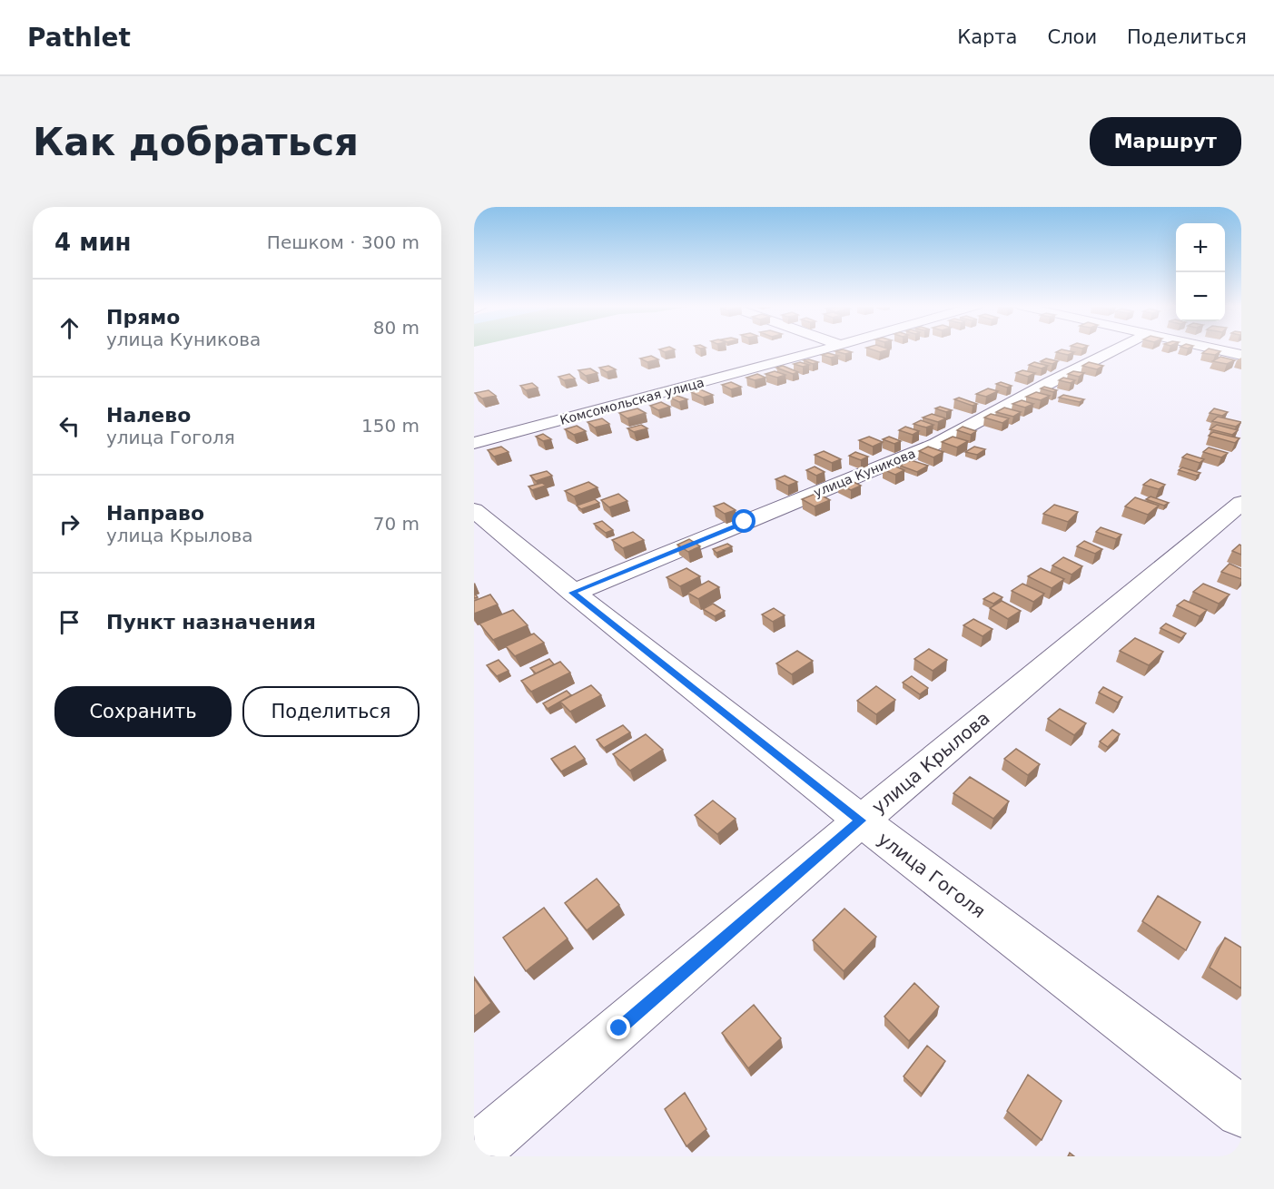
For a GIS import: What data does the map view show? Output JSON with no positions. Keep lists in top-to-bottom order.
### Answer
{
  "streets": {
    "street": [
      "Комсомольская улица",
      "улица Куникова",
      "улица Крылова",
      "улица Гоголя"
    ]
  },
  "crossings": [
    ["улица Куникова", "улица Гоголя"],
    ["улица Крылова", "улица Гоголя"]
  ],
  "page": {
    "header": "Pathlet",
    "nav": ["Карта", "Слои", "Поделиться"],
    "buttons": [
      "Маршрут",
      ["Сохранить", "Поделиться"]
    ],
    "title": "Как добраться",
    "heading": ["4 мин", "Пешком · 300 m"],
    "map_buttons": ["+", "−"],
    "list": [
      ["Прямо", "улица Куникова", "80 m"],
      ["Налево", "улица Гоголя", "150 m"],
      ["Направо", "улица Крылова", "70 m"],
      "Пункт назначения"
    ]
  }
}
